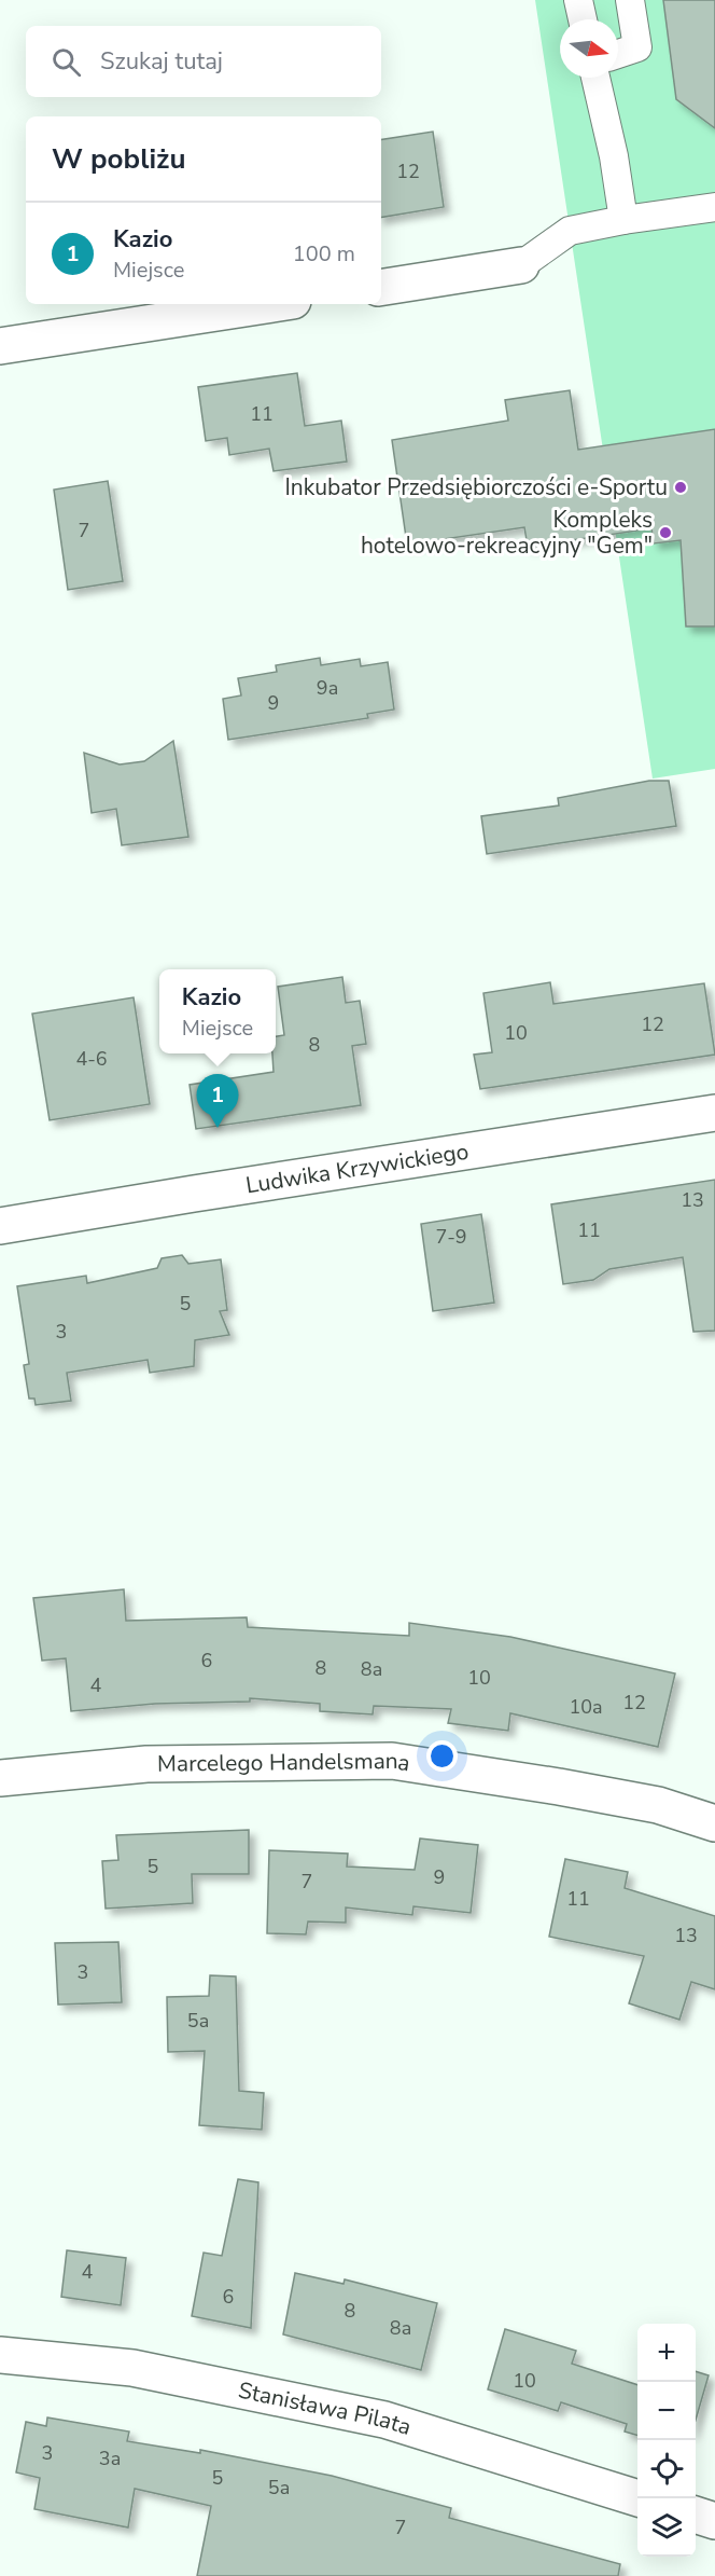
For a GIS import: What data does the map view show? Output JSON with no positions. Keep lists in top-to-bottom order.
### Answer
{
  "streets": {
    "street": ["Ludwika Krzywickiego", "Marcelego Handelsmana", "Stanisława Pilata"]
  },
  "places": ["Inkubator Przedsiębiorczości e-Sportu", "Kompleks hotelowo-rekreacyjny \"Gem\""],
  "house_numbers": [
    "12",
    "11",
    "7",
    "9a",
    "9",
    "12",
    "10",
    "8",
    "4-6",
    "13",
    "11",
    "7-9",
    "5",
    "3",
    "6",
    "8",
    "8a",
    "10",
    "4",
    "12",
    "10a",
    "5",
    "9",
    "7",
    "11",
    "13",
    "3",
    "5a",
    "4",
    "6",
    "8",
    "8a",
    "10",
    "3",
    "3a",
    "5",
    "5a",
    "7"
  ],
  "north": "right",
  "page": {
    "search": "Szukaj tutaj",
    "heading": "W pobliżu",
    "list": [
      {
        "mark": "1",
        "name": "Kazio",
        "note": "Miejsce",
        "value": "100 m"
      }
    ],
    "popup": ["Kazio", "Miejsce"],
    "pins": "1",
    "map_buttons": ["+", "−"]
  }
}
